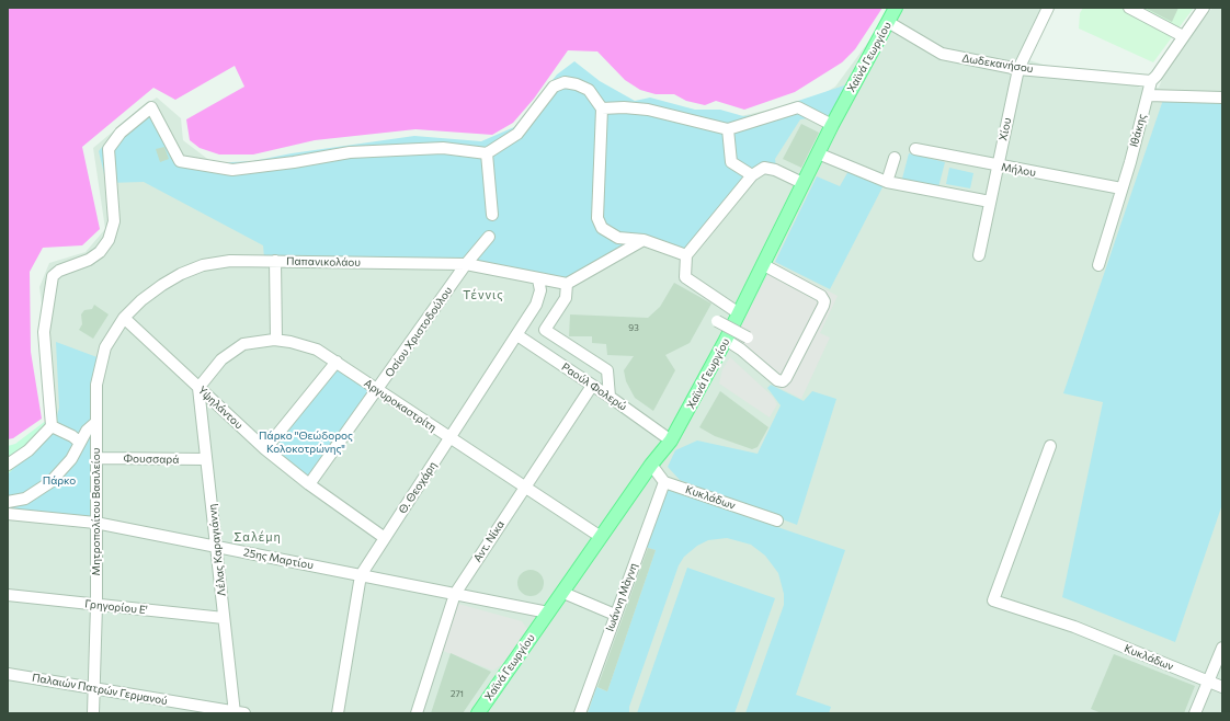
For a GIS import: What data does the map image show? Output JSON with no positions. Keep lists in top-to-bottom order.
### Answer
{
  "streets": {
    "main road": ["Χαϊνά Γεωργίου"],
    "street": [
      "Δωδεκανήσου",
      "Χίου",
      "Ιθάκης",
      "Μήλου",
      "Παπανικολάου",
      "Οσίου Χριστοδούλου",
      "Ραούλ Φολερώ",
      "Αργυροκαστρίτη",
      "Υψηλάντου",
      "Φουσσαρά",
      "Θ. Θεοχάρη",
      "Κυκλάδων",
      "Μητροπολίτου Βασιλείου",
      "Αντ. Νίκα",
      "Λέλας Καραγιάννη",
      "25ης Μαρτίου",
      "Ιωάννη Μὰγνη",
      "Γρηγορίου Ε'",
      "Παλαιών Πατρών Γερμανού"
    ]
  },
  "crossings": [
    ["Χαϊνά Γεωργίου", "Δωδεκανήσου"],
    ["Χαϊνά Γεωργίου", "Ραούλ Φολερώ"],
    ["Χαϊνά Γεωργίου", "Αργυροκαστρίτη"],
    ["Χαϊνά Γεωργίου", "25ης Μαρτίου"],
    ["Δωδεκανήσου", "Χίου"],
    ["Δωδεκανήσου", "Ιθάκης"],
    ["Χίου", "Μήλου"],
    ["Ιθάκης", "Μήλου"],
    ["Παπανικολάου", "Οσίου Χριστοδούλου"],
    ["Παπανικολάου", "Υψηλάντου"],
    ["Παπανικολάου", "Θ. Θεοχάρη"],
    ["Παπανικολάου", "Μητροπολίτου Βασιλείου"],
    ["Οσίου Χριστοδούλου", "Αργυροκαστρίτη"],
    ["Οσίου Χριστοδούλου", "Υψηλάντου"],
    ["Ραούλ Φολερώ", "Θ. Θεοχάρη"],
    ["Ραούλ Φολερώ", "Αντ. Νίκα"],
    ["Αργυροκαστρίτη", "Υψηλάντου"],
    ["Αργυροκαστρίτη", "Θ. Θεοχάρη"],
    ["Αργυροκαστρίτη", "Αντ. Νίκα"],
    ["Αργυροκαστρίτη", "Λέλας Καραγιάννη"],
    ["Υψηλάντου", "Θ. Θεοχάρη"],
    ["Υψηλάντου", "Μητροπολίτου Βασιλείου"],
    ["Υψηλάντου", "Λέλας Καραγιάννη"],
    ["Φουσσαρά", "Μητροπολίτου Βασιλείου"],
    ["Φουσσαρά", "Λέλας Καραγιάννη"],
    ["Θ. Θεοχάρη", "25ης Μαρτίου"],
    ["Κυκλάδων", "Ιωάννη Μὰγνη"],
    ["Μητροπολίτου Βασιλείου", "25ης Μαρτίου"],
    ["Μητροπολίτου Βασιλείου", "Γρηγορίου Ε'"],
    ["Μητροπολίτου Βασιλείου", "Παλαιών Πατρών Γερμανού"],
    ["Αντ. Νίκα", "25ης Μαρτίου"],
    ["Λέλας Καραγιάννη", "25ης Μαρτίου"],
    ["Λέλας Καραγιάννη", "Γρηγορίου Ε'"],
    ["Λέλας Καραγιάννη", "Παλαιών Πατρών Γερμανού"]
  ],
  "districts": ["Τέννις", "Σαλέμη"],
  "parks": ["Πάρκο \"Θεώδορος Κολοκοτρώνης\"", "Πάρκο"],
  "house_numbers": ["93", "271"]
}
